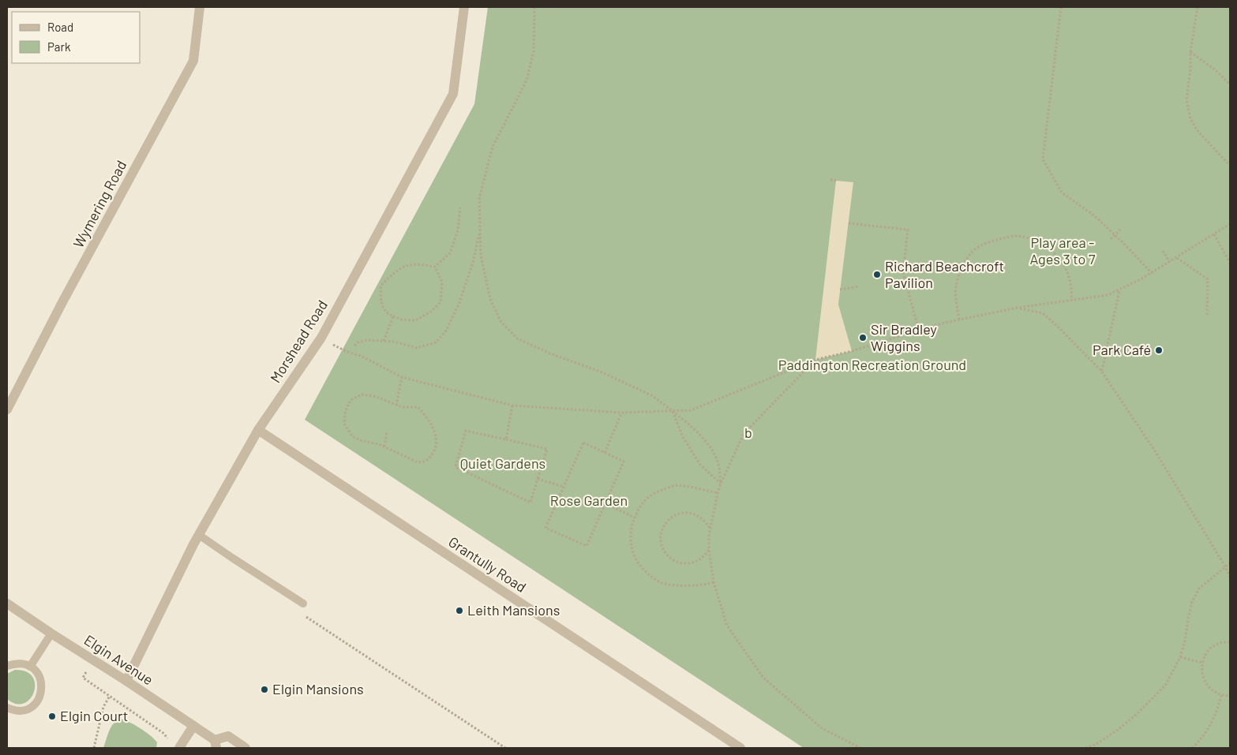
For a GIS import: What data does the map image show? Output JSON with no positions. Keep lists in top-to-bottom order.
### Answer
{
  "streets": {
    "street": [
      "Wymering Road",
      "Morshead Road",
      "Grantully Road",
      "Elgin Avenue"
    ]
  },
  "crossings": [
    ["Morshead Road", "Grantully Road"],
    ["Morshead Road", "Elgin Avenue"]
  ],
  "parks": [
    "Play area - Ages 3 to 7",
    "Paddington Recreation Ground",
    "b",
    "Quiet Gardens",
    "Rose Garden"
  ],
  "places": [
    "Richard Beachcroft Pavilion",
    "Sir Bradley Wiggins",
    "Park Café",
    "Leith Mansions",
    "Elgin Mansions",
    "Elgin Court"
  ],
  "legend": ["Road", "Park"]
}
